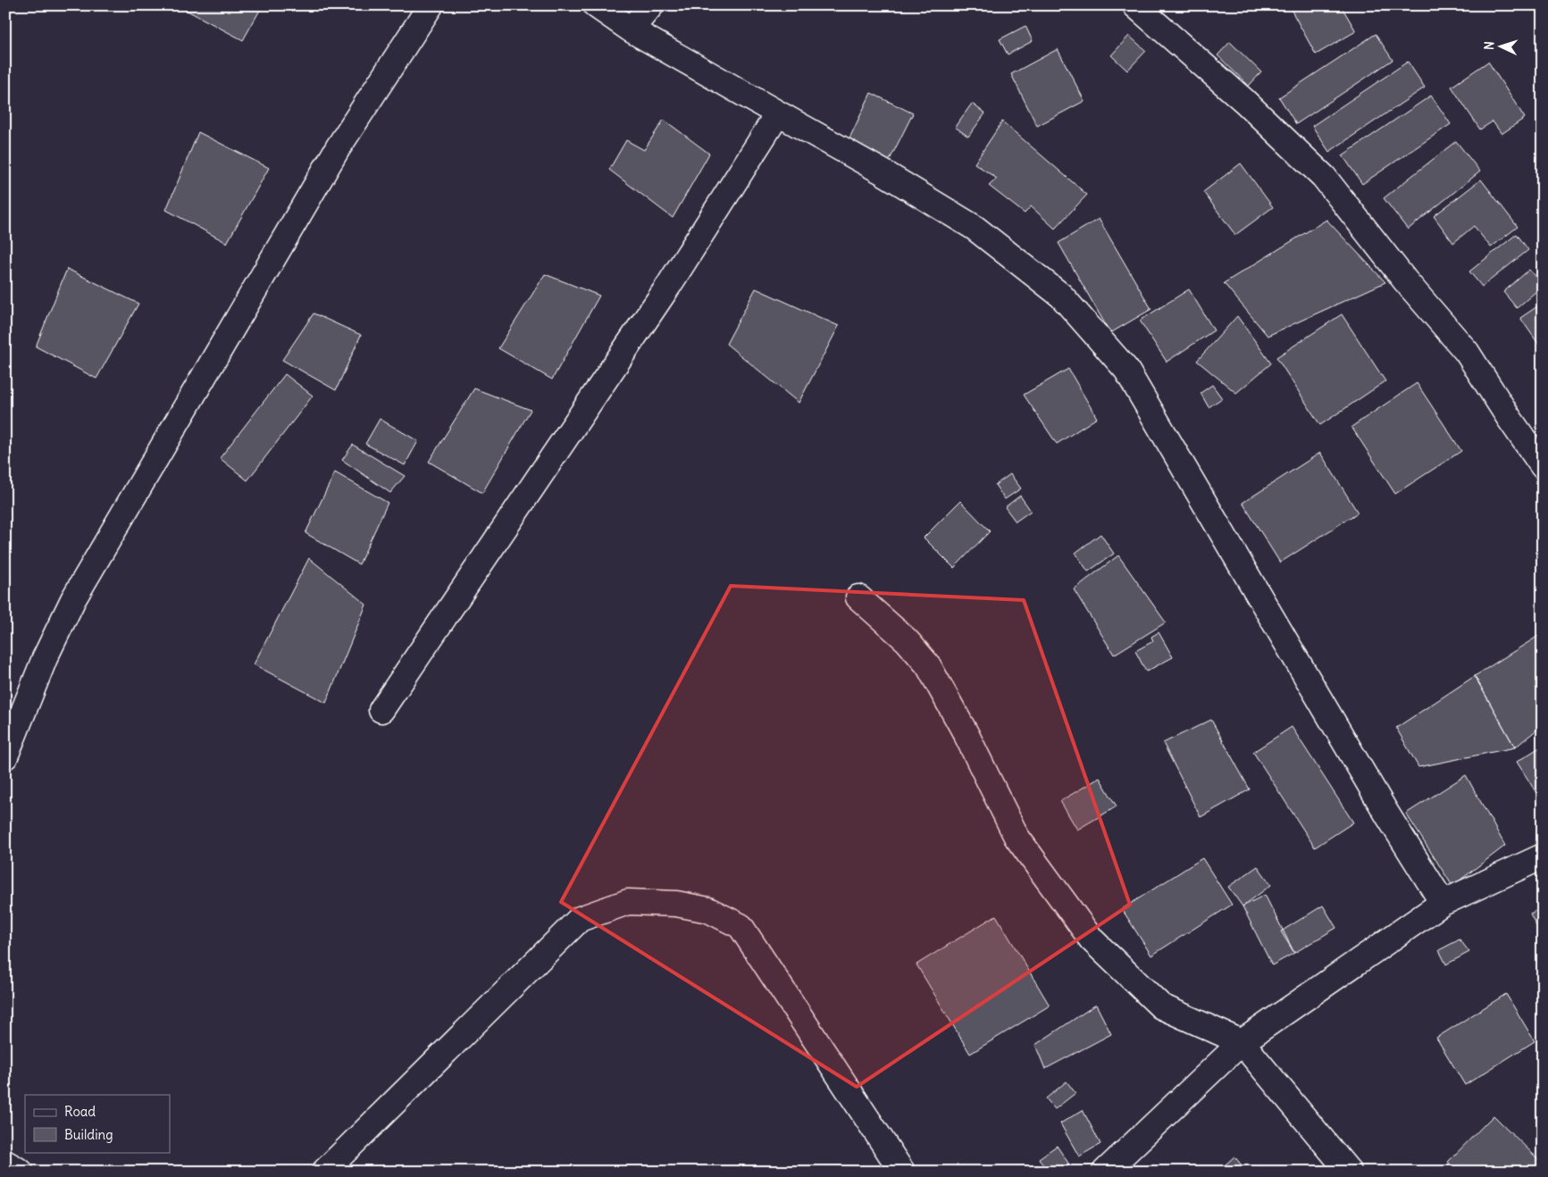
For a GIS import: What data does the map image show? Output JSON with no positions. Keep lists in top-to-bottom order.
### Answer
{
  "legend": ["Road", "Building"],
  "north": "left"
}
